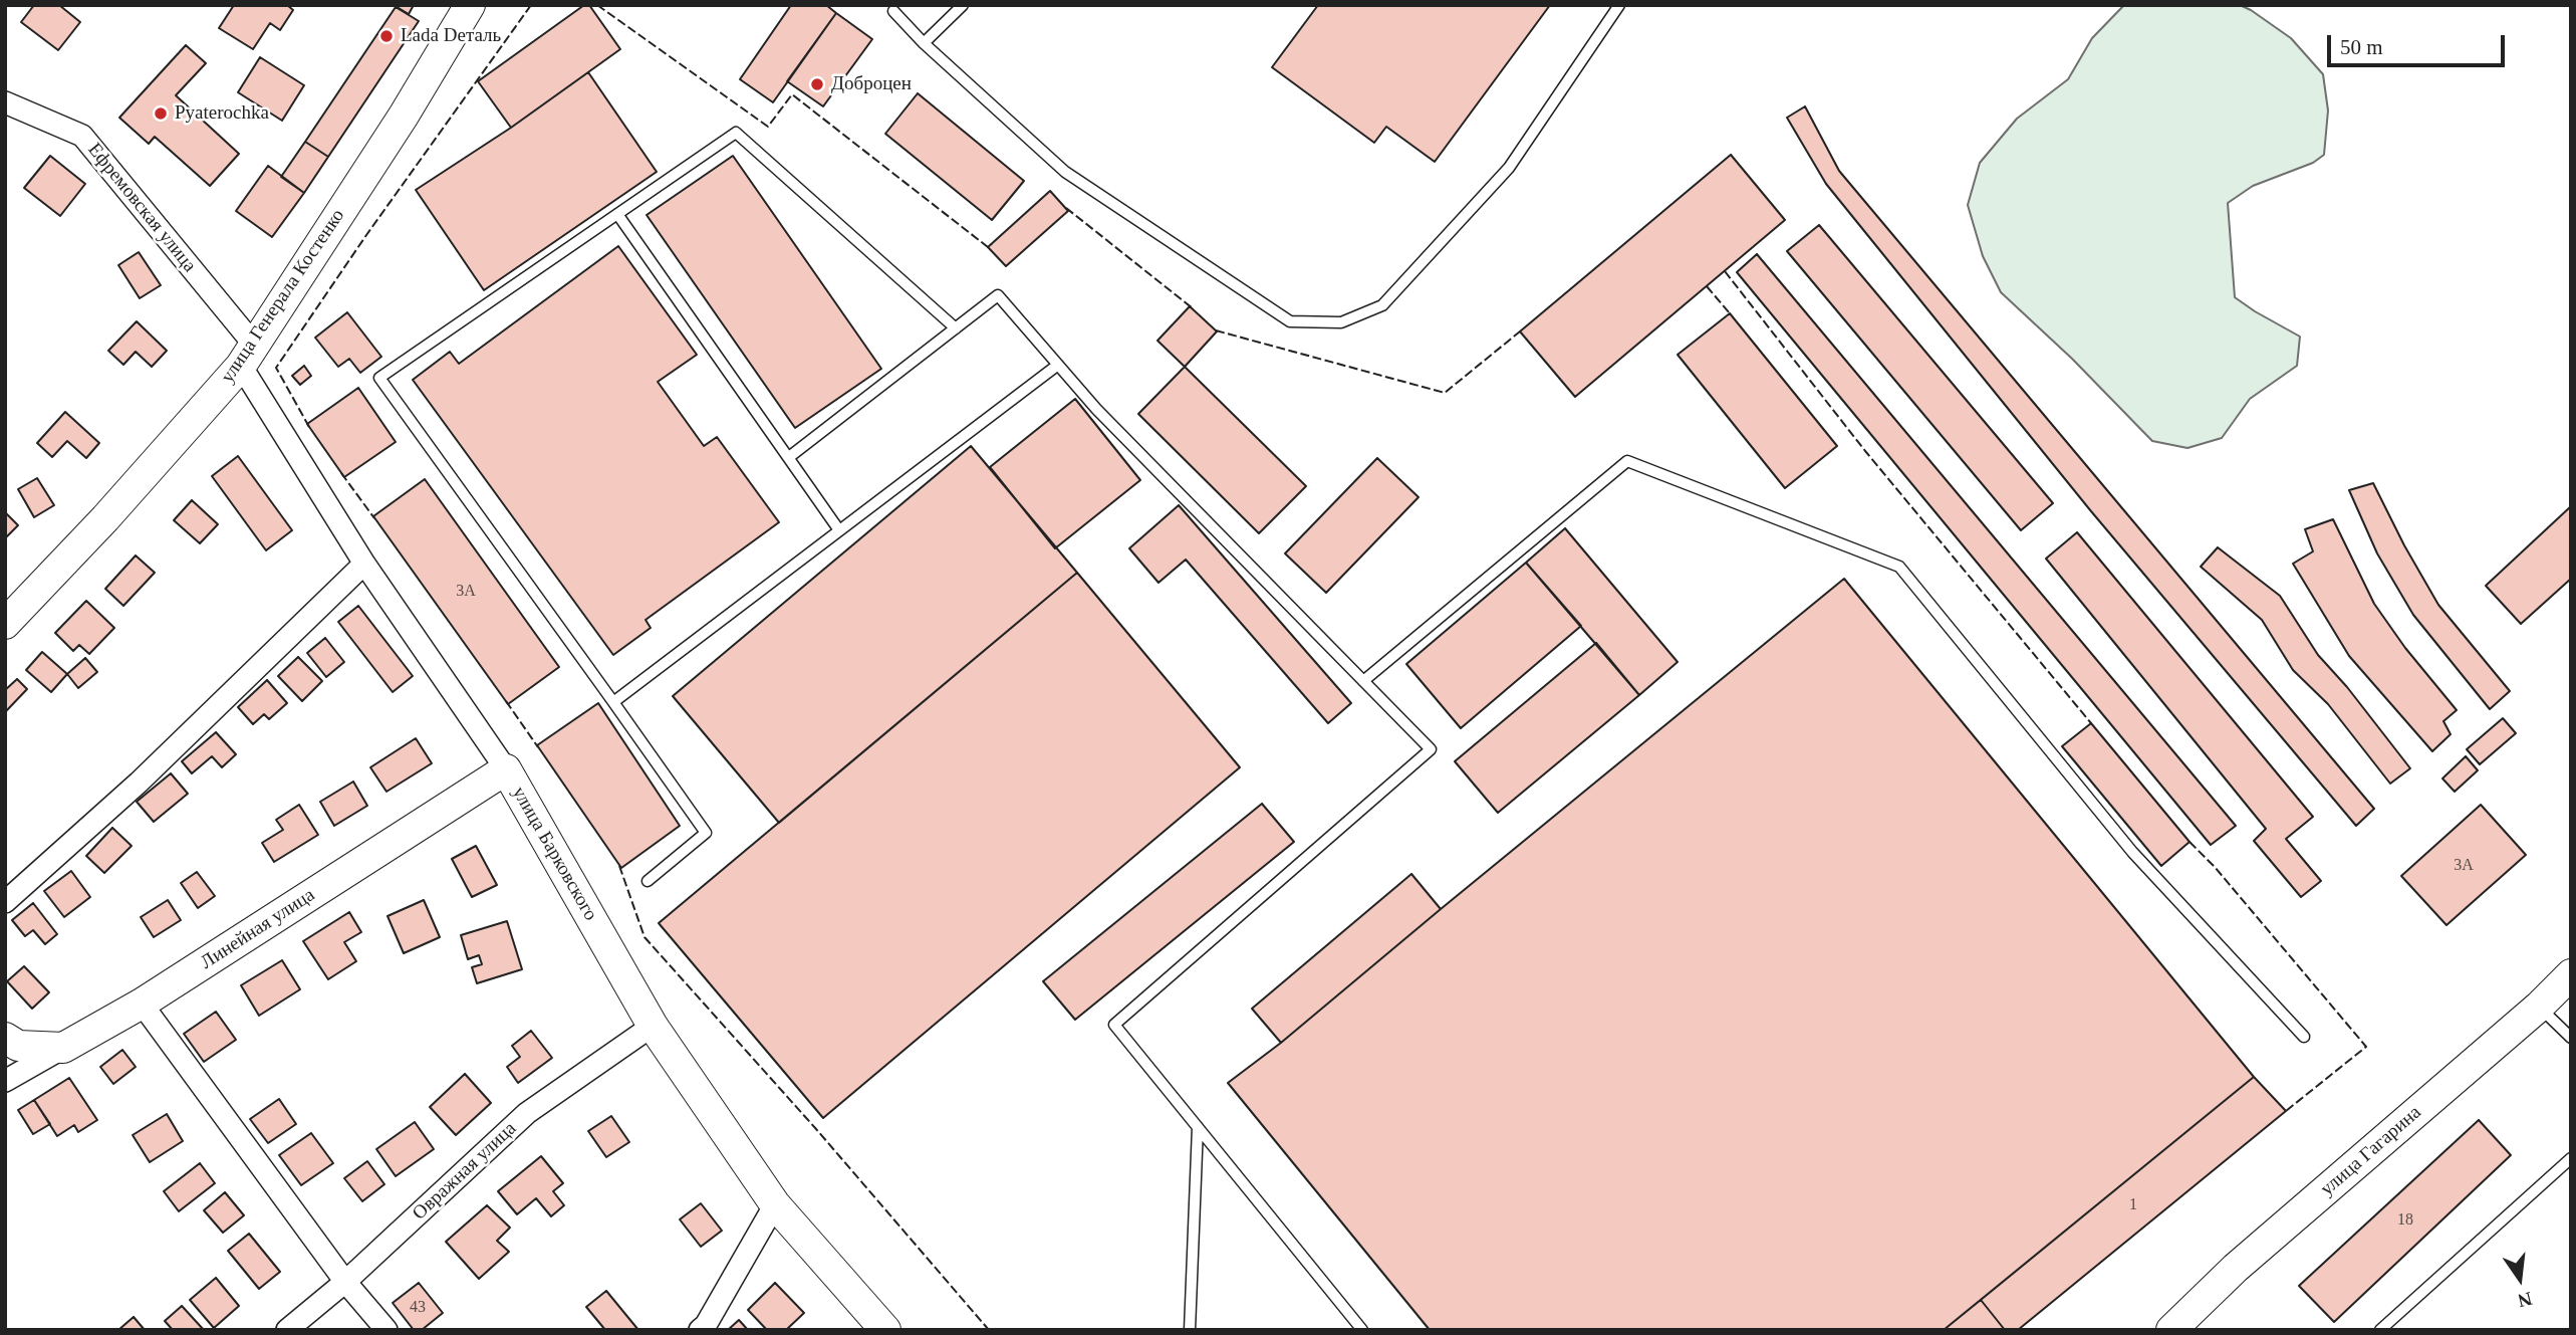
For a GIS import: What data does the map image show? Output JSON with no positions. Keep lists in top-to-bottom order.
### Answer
{
  "streets": {
    "main road": [
      "улица Генерала Костенко",
      "улица Барковского",
      "Линейная улица",
      "улица Гагарина"
    ],
    "street": ["Ефремовская улица", "Овражная улица"]
  },
  "crossings": [
    ["Ефремовская улица", "улица Генерала Костенко"],
    ["Ефремовская улица", "улица Барковского"],
    ["улица Генерала Костенко", "улица Барковского"],
    ["улица Барковского", "Линейная улица"],
    ["улица Барковского", "Овражная улица"]
  ],
  "places": ["Lada Dеталь", "Доброцен", "Pyaterochka"],
  "house_numbers": [
    "3А",
    "3А",
    "1",
    "18",
    "43"
  ],
  "scale_bar": "50 m",
  "north": "bottom"
}
